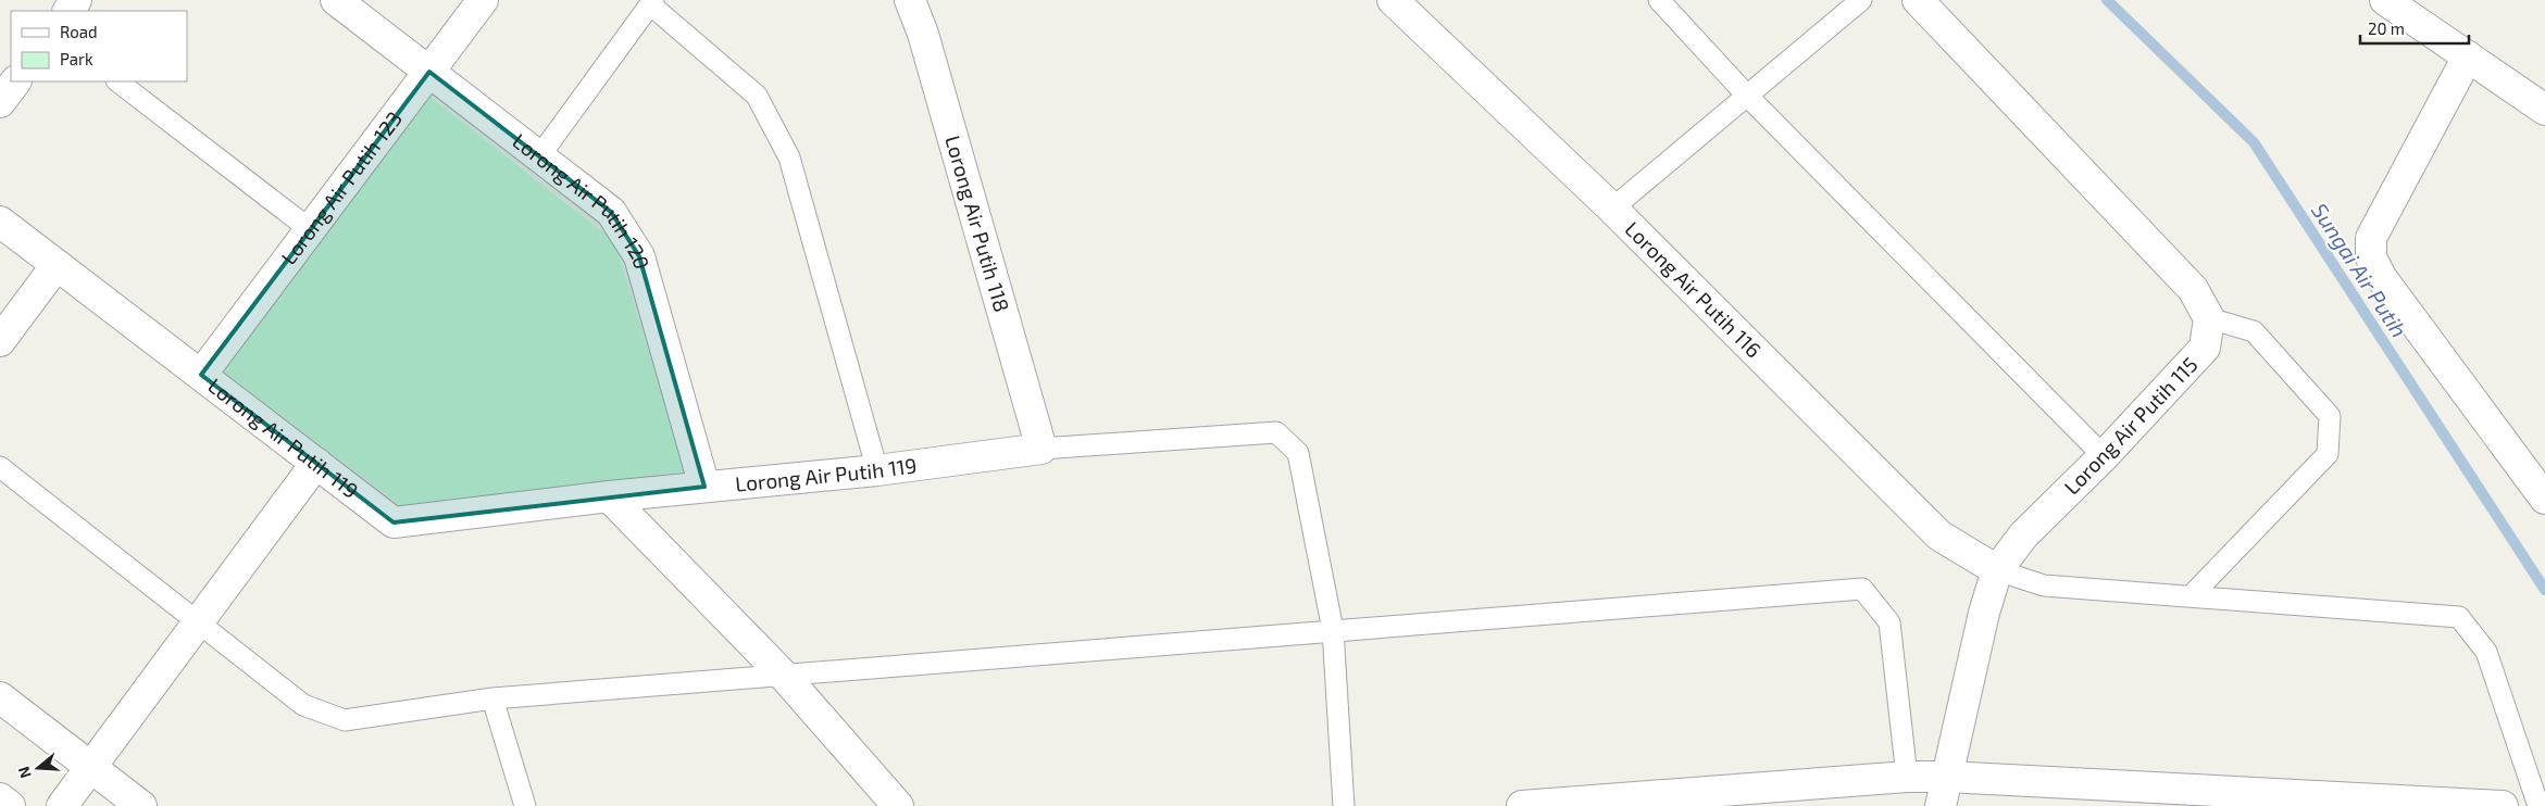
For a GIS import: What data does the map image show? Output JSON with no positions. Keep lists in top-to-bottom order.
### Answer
{
  "streets": {
    "street": [
      "Lorong Air Putih 123",
      "Lorong Air Putih 120",
      "Lorong Air Putih 118",
      "Lorong Air Putih 116",
      "Lorong Air Putih 115",
      "Lorong Air Putih 119"
    ]
  },
  "crossings": [
    ["Lorong Air Putih 123", "Lorong Air Putih 120"],
    ["Lorong Air Putih 123", "Lorong Air Putih 119"],
    ["Lorong Air Putih 120", "Lorong Air Putih 119"],
    ["Lorong Air Putih 118", "Lorong Air Putih 119"],
    ["Lorong Air Putih 116", "Lorong Air Putih 115"]
  ],
  "water": ["Sungai Air Putih"],
  "legend": ["Road", "Park"],
  "scale_bar": "20 m",
  "north": "left"
}
